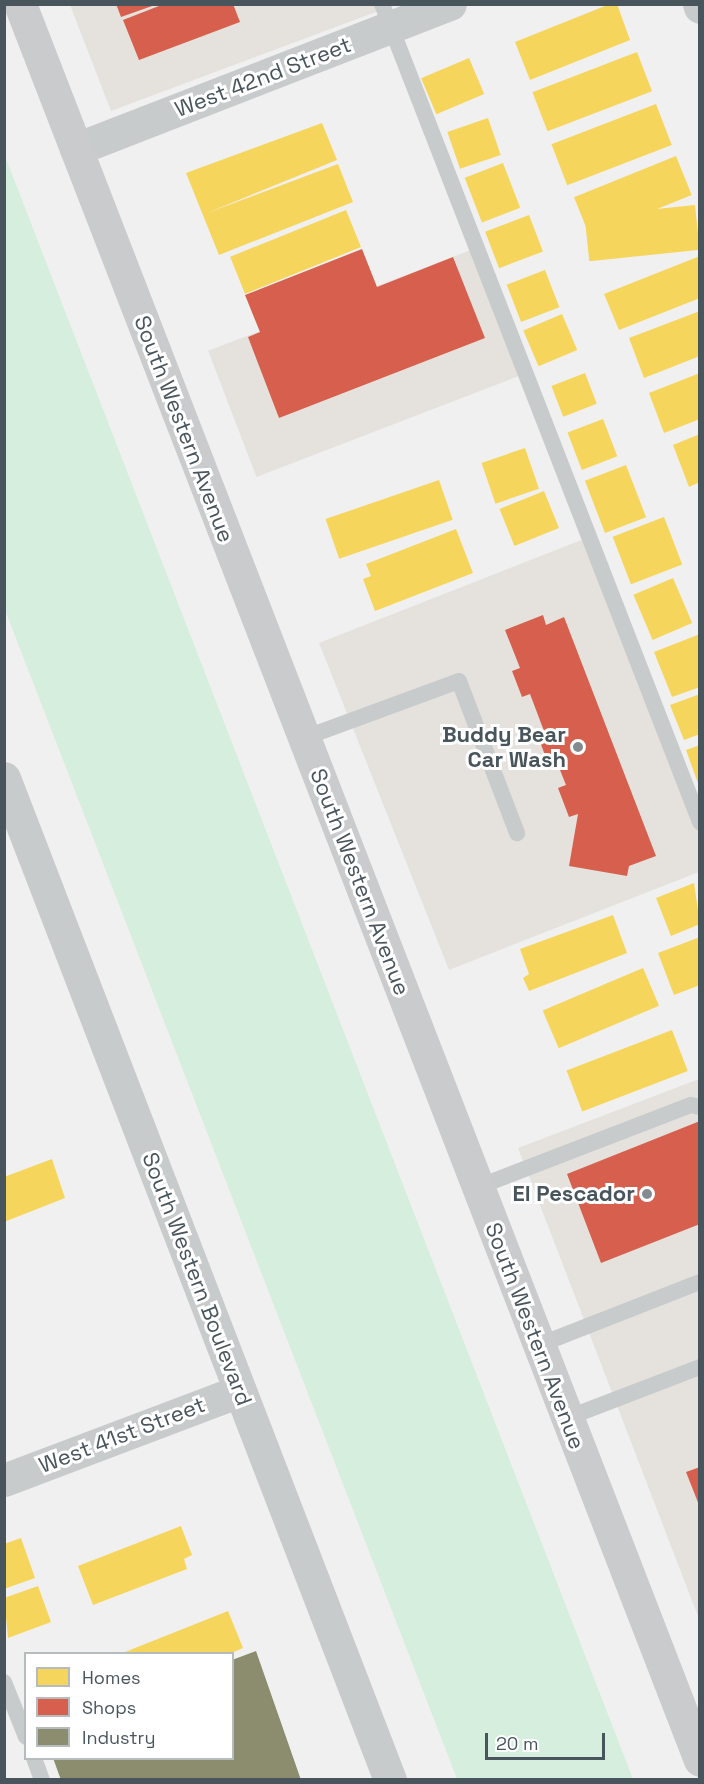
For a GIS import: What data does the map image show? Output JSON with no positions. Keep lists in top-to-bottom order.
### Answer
{
  "streets": {
    "main road": ["South Western Avenue"],
    "street": ["West 42nd Street", "South Western Boulevard", "West 41st Street"]
  },
  "crossings": [
    ["West 42nd Street", "South Western Avenue"],
    ["South Western Boulevard", "West 41st Street"]
  ],
  "places": ["Buddy Bear Car Wash", "El Pescador"],
  "legend": ["Homes", "Shops", "Industry"],
  "scale_bar": "20 m"
}
